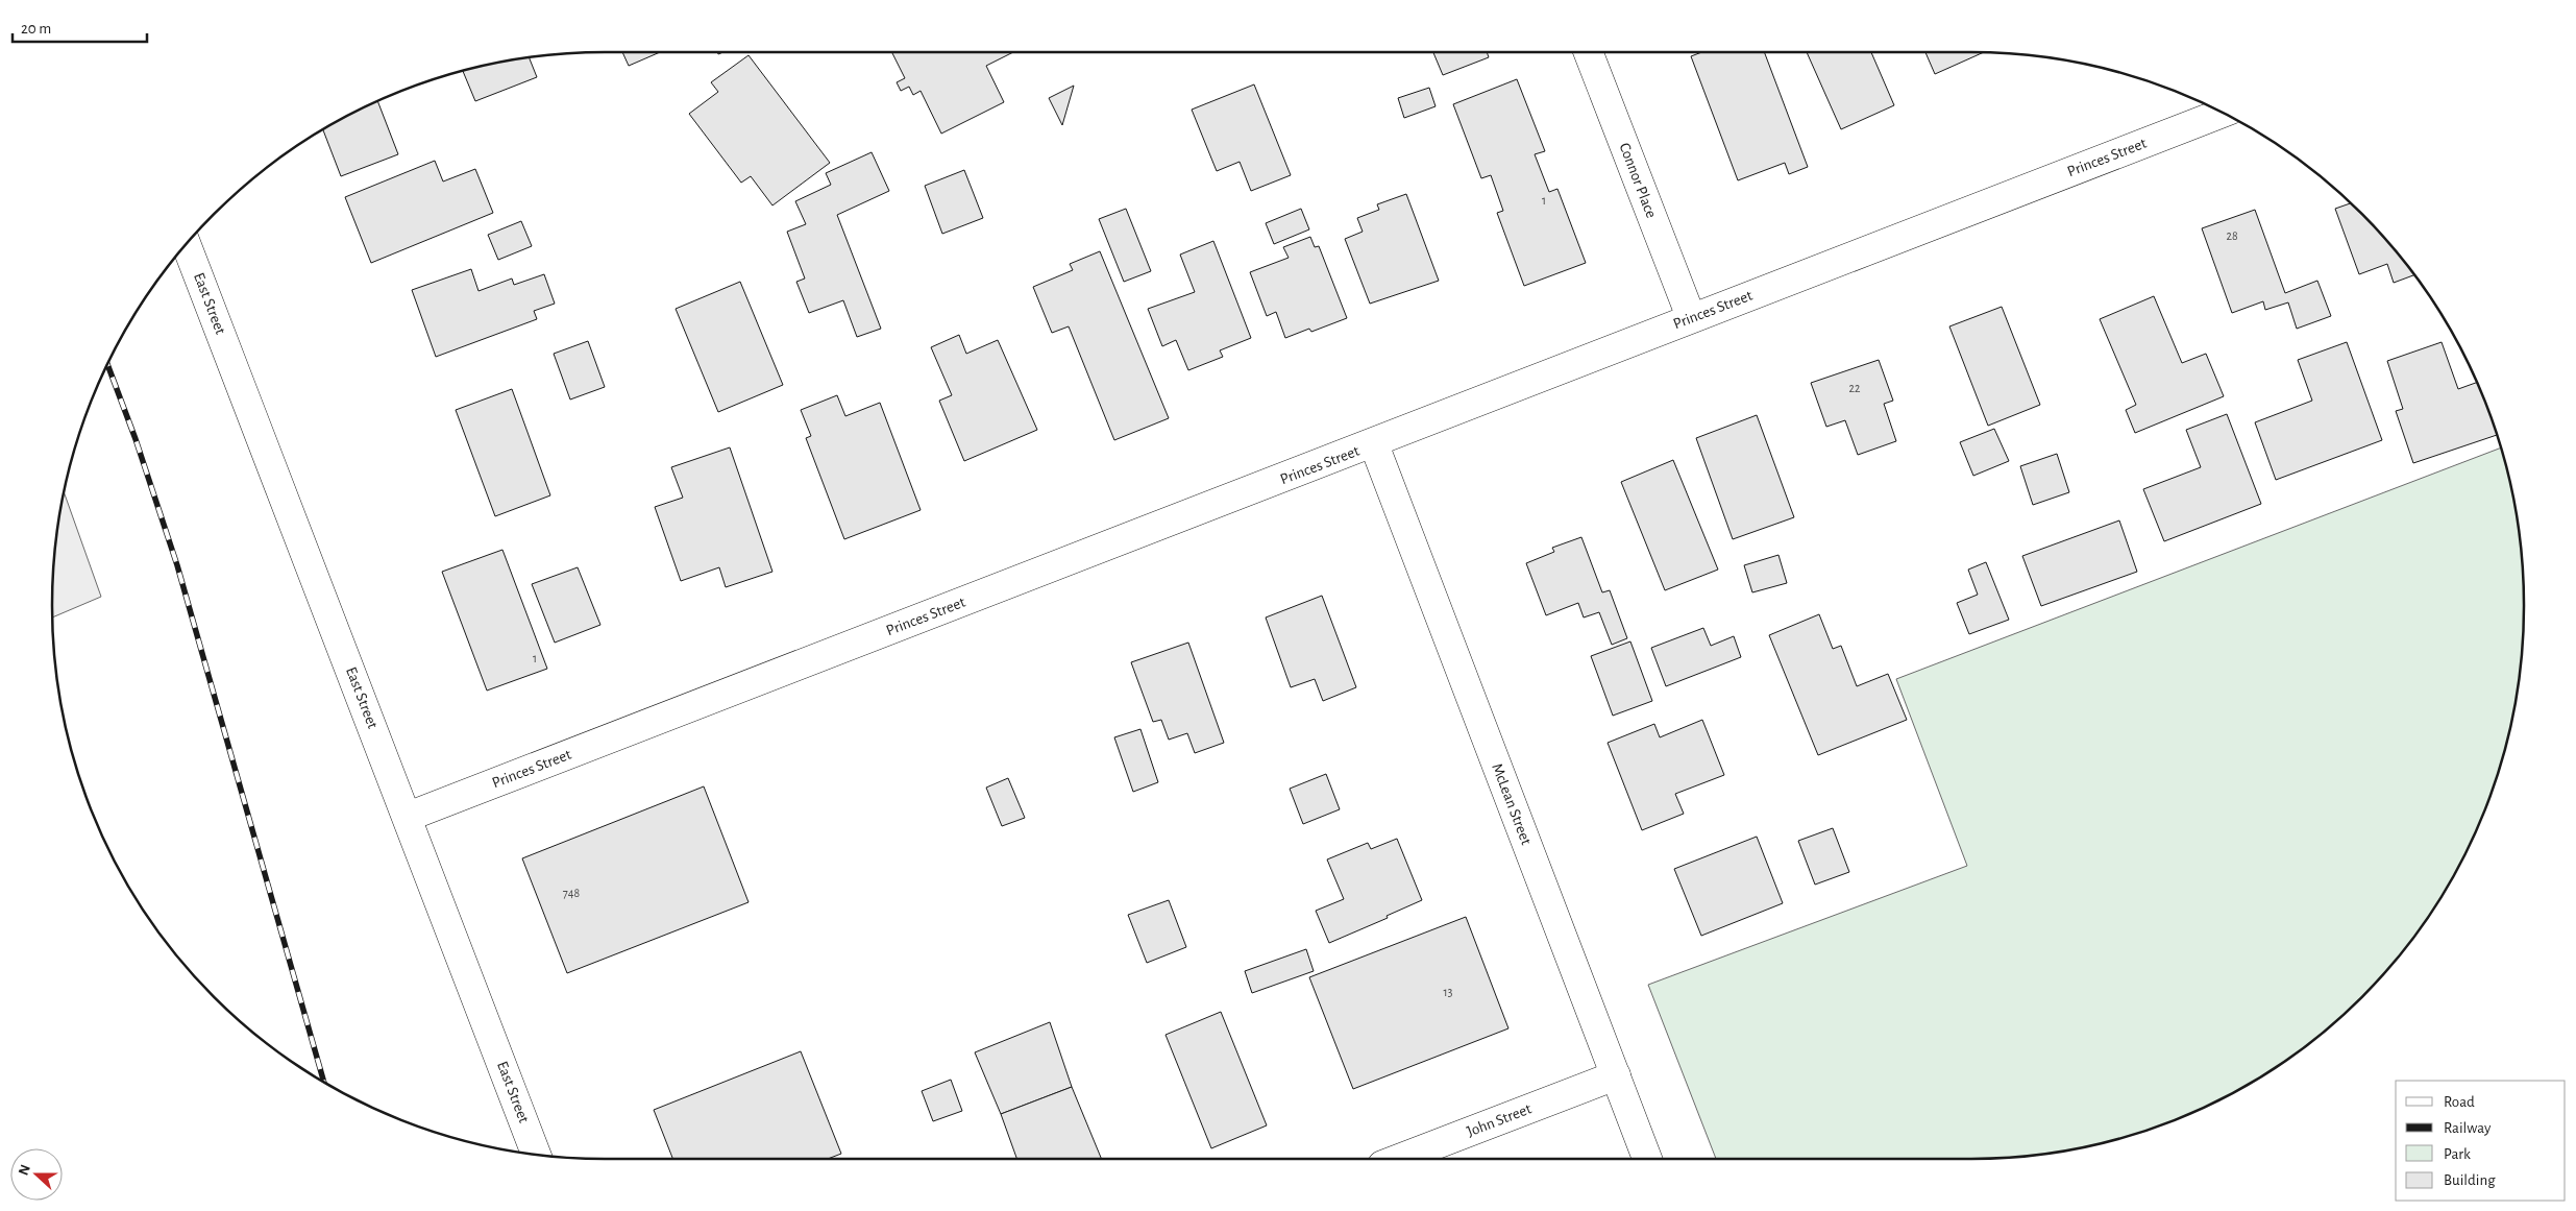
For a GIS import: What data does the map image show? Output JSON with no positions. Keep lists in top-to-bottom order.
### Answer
{
  "streets": {
    "street": [
      "Princes Street",
      "Connor Place",
      "East Street",
      "McLean Street",
      "John Street"
    ]
  },
  "crossings": [
    ["Princes Street", "Connor Place"],
    ["Princes Street", "East Street"],
    ["Princes Street", "McLean Street"],
    ["McLean Street", "John Street"]
  ],
  "house_numbers": [
    "1",
    "28",
    "22",
    "1",
    "748",
    "13"
  ],
  "legend": [
    "Road",
    "Railway",
    "Park",
    "Building"
  ],
  "scale_bar": "20 m",
  "north": "left"
}
